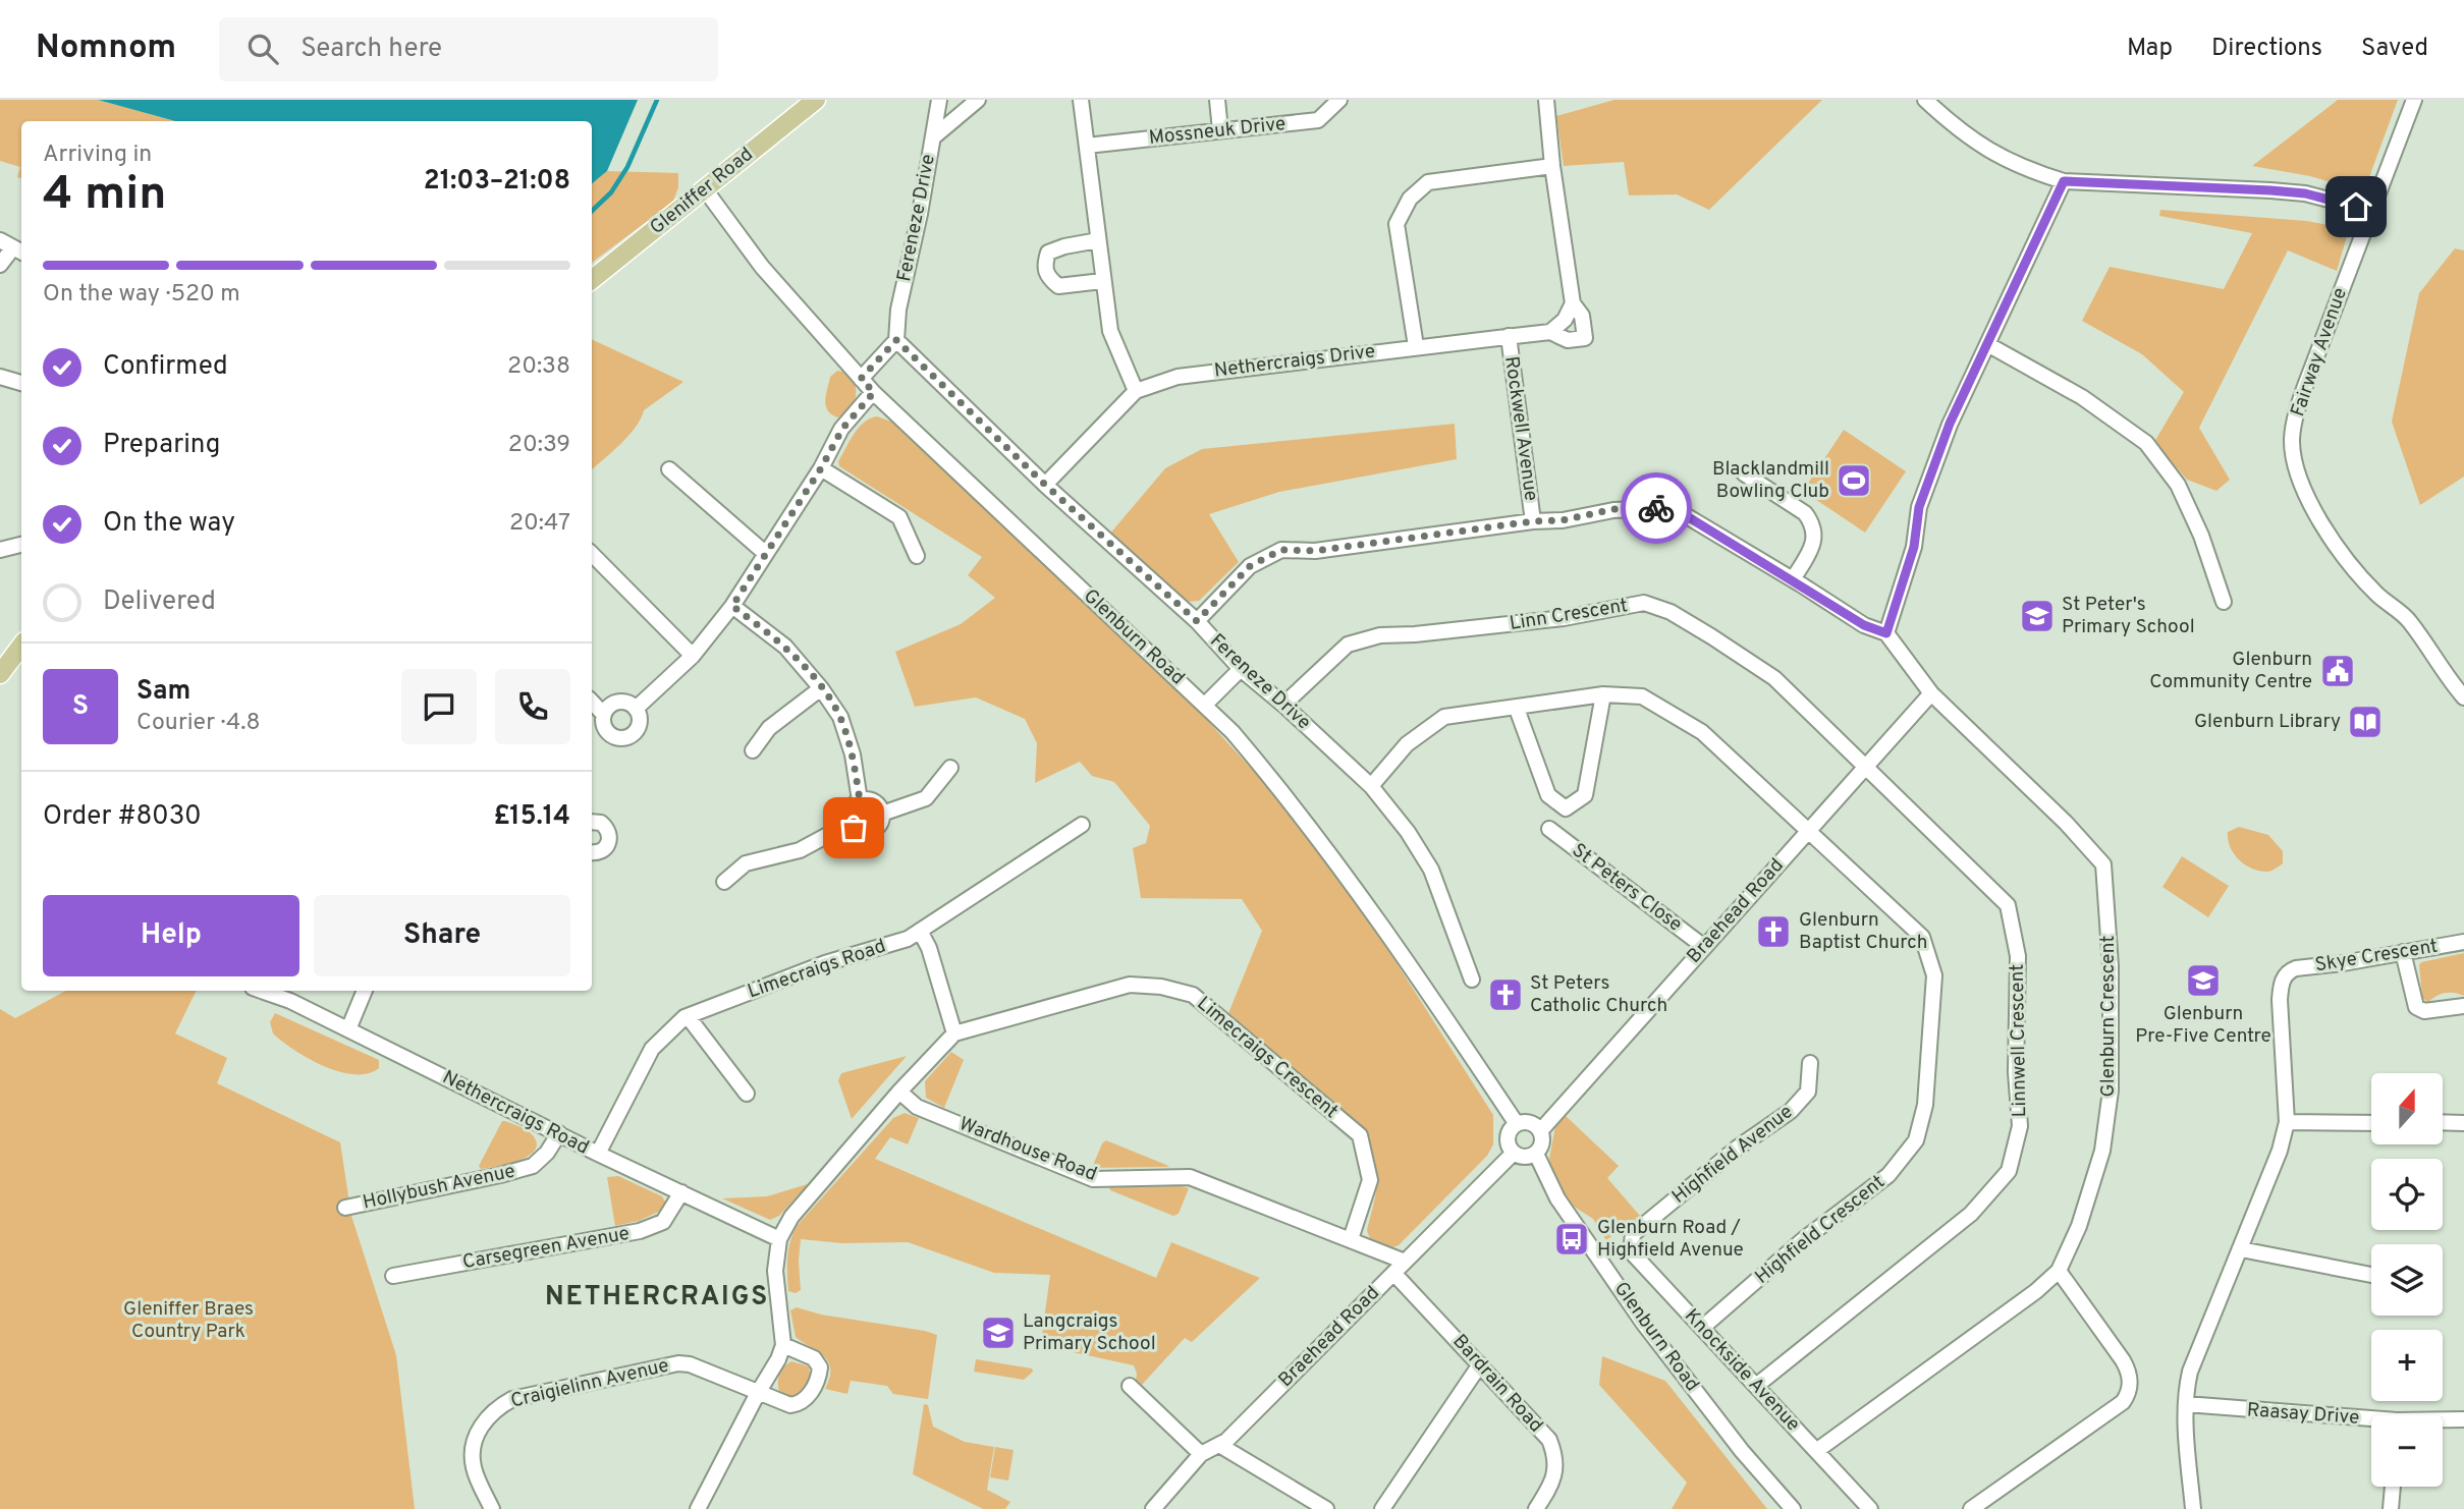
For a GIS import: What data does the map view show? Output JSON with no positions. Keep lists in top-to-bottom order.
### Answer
{
  "streets": {
    "main road": ["Gleniffer Road"],
    "street": [
      "Mossneuk Drive",
      "Fereneze Drive",
      "Fairway Avenue",
      "Nethercraigs Drive",
      "Rockwell Avenue",
      "Linn Crescent",
      "Glenburn Road",
      "St Peters Close",
      "Braehead Road",
      "Skye Crescent",
      "Limecraigs Road",
      "Glenburn Crescent",
      "Linnwell Crescent",
      "Limecraigs Crescent",
      "Nethercraigs Road",
      "Wardhouse Road",
      "Highfield Avenue",
      "Hollybush Avenue",
      "Highfield Crescent",
      "Carsegreen Avenue",
      "Knockside Avenue",
      "Craigielinn Avenue",
      "Bardrain Road",
      "Raasay Drive"
    ]
  },
  "crossings": [
    ["Gleniffer Road", "Glenburn Road"],
    ["Fereneze Drive", "Nethercraigs Drive"],
    ["Fereneze Drive", "Linn Crescent"],
    ["Fereneze Drive", "Highfield Crescent"],
    ["Nethercraigs Drive", "Rockwell Avenue"],
    ["Linn Crescent", "Braehead Road"],
    ["Linn Crescent", "Linnwell Crescent"],
    ["Glenburn Road", "Braehead Road"],
    ["St Peters Close", "Braehead Road"],
    ["Braehead Road", "Glenburn Crescent"],
    ["Braehead Road", "Linnwell Crescent"],
    ["Braehead Road", "Wardhouse Road"],
    ["Braehead Road", "Highfield Crescent"],
    ["Braehead Road", "Bardrain Road"],
    ["Limecraigs Road", "Nethercraigs Road"],
    ["Glenburn Crescent", "Knockside Avenue"],
    ["Linnwell Crescent", "Knockside Avenue"],
    ["Limecraigs Crescent", "Wardhouse Road"],
    ["Nethercraigs Road", "Hollybush Avenue"],
    ["Nethercraigs Road", "Carsegreen Avenue"],
    ["Wardhouse Road", "Bardrain Road"],
    ["Highfield Avenue", "Knockside Avenue"],
    ["Highfield Crescent", "Knockside Avenue"]
  ],
  "districts": ["NETHERCRAIGS"],
  "parks": ["Gleniffer Braes Country Park"],
  "places": {
    "sports": ["Blacklandmill Bowling Club"],
    "school or university": ["St Peter's Primary School", "Glenburn Pre-Five Centre", "Langcraigs Primary School"],
    "public building": ["Glenburn Community Centre"],
    "library": ["Glenburn Library"],
    "church": ["Glenburn Baptist Church", "St Peters Catholic Church"],
    "bus stop": ["Glenburn Road / Highfield Avenue"]
  },
  "north": "top",
  "page": {
    "header": "Nomnom",
    "search": "Search here",
    "nav": ["Map", "Directions", "Saved"],
    "heading": ["4 min", "Arriving in", "21:03–21:08"],
    "panel": [
      "Sam",
      "Courier · 4.8",
      "Order #8030",
      "£15.14"
    ],
    "bar": "On the way · 520 m",
    "list": [
      ["Confirmed", "20:38"],
      ["Preparing", "20:39"],
      ["On the way", "20:47"],
      "Delivered"
    ],
    "round": "S",
    "buttons": ["Help", "Share"],
    "map_buttons": ["+", "−"]
  }
}
